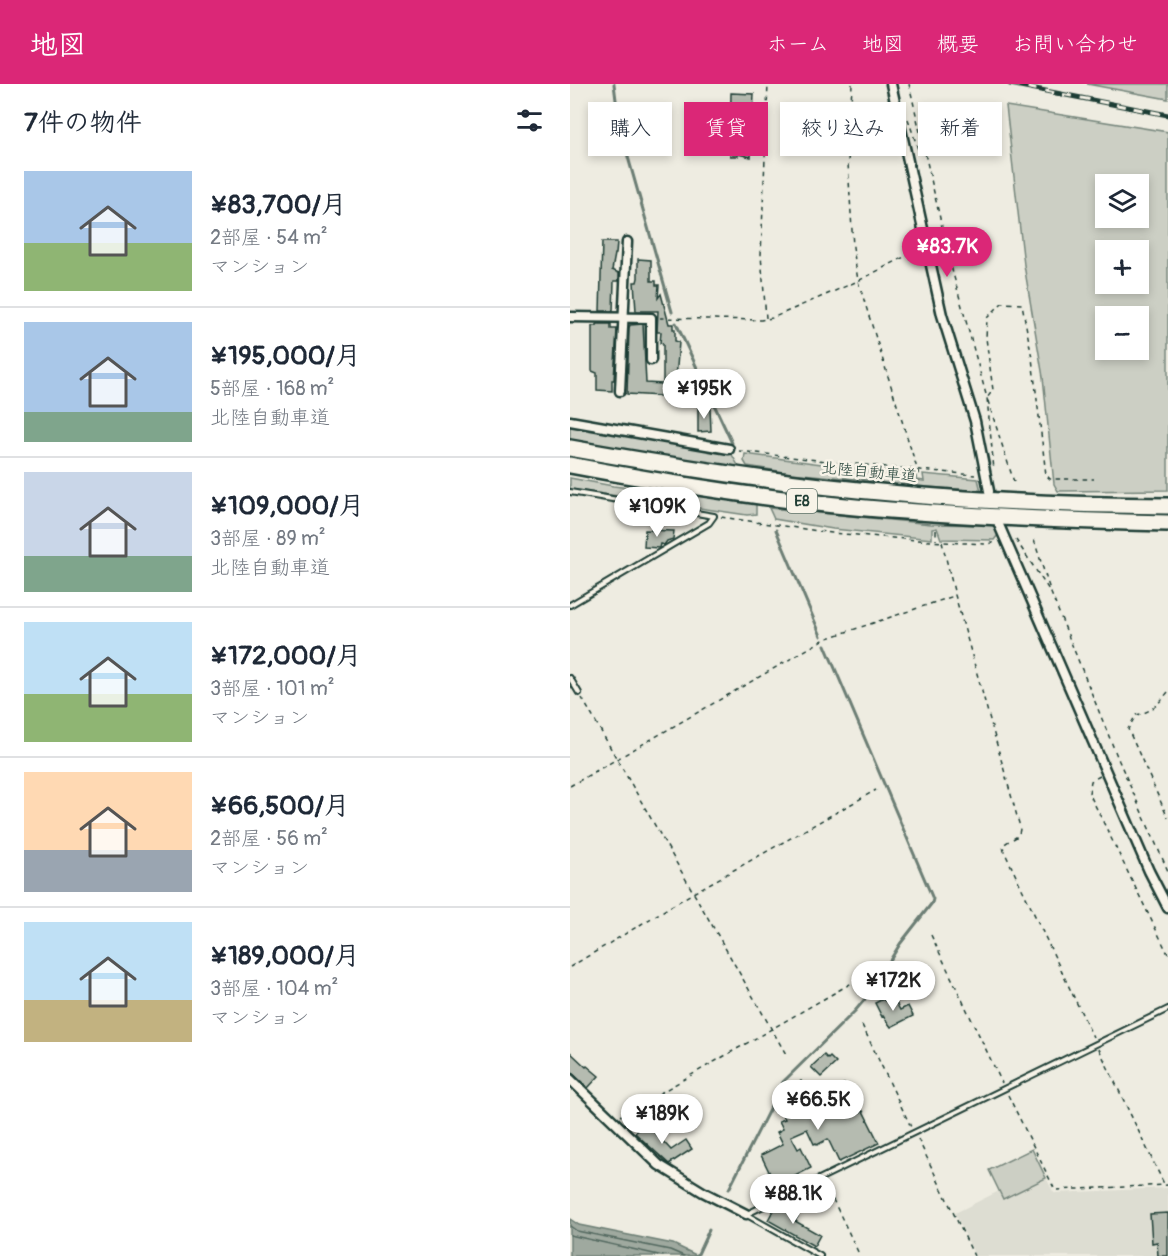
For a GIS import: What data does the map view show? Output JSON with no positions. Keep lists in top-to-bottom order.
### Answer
{
  "streets": {
    "highway": ["北陸自動車道", "E8"]
  },
  "page": {
    "header": "地図",
    "nav": [
      "ホーム",
      "地図",
      "概要",
      "お問い合わせ"
    ],
    "heading": "7件の物件",
    "chip": [
      "購入",
      "賃貸",
      "絞り込み",
      "新着"
    ],
    "list": [
      {
        "name": "¥83,700/月",
        "note": "2部屋 · 54 m² · マンション"
      },
      {
        "name": "¥195,000/月",
        "note": "5部屋 · 168 m² · 北陸自動車道"
      },
      {
        "name": "¥109,000/月",
        "note": "3部屋 · 89 m² · 北陸自動車道"
      },
      {
        "name": "¥172,000/月",
        "note": "3部屋 · 101 m² · マンション"
      },
      {
        "name": "¥66,500/月",
        "note": "2部屋 · 56 m² · マンション"
      },
      {
        "name": "¥189,000/月",
        "note": "3部屋 · 104 m² · マンション"
      }
    ],
    "map_buttons": ["+", "−"],
    "price": [
      "¥83.7K",
      "¥195K",
      "¥109K",
      "¥172K",
      "¥66.5K",
      "¥189K",
      "¥88.1K"
    ]
  }
}
